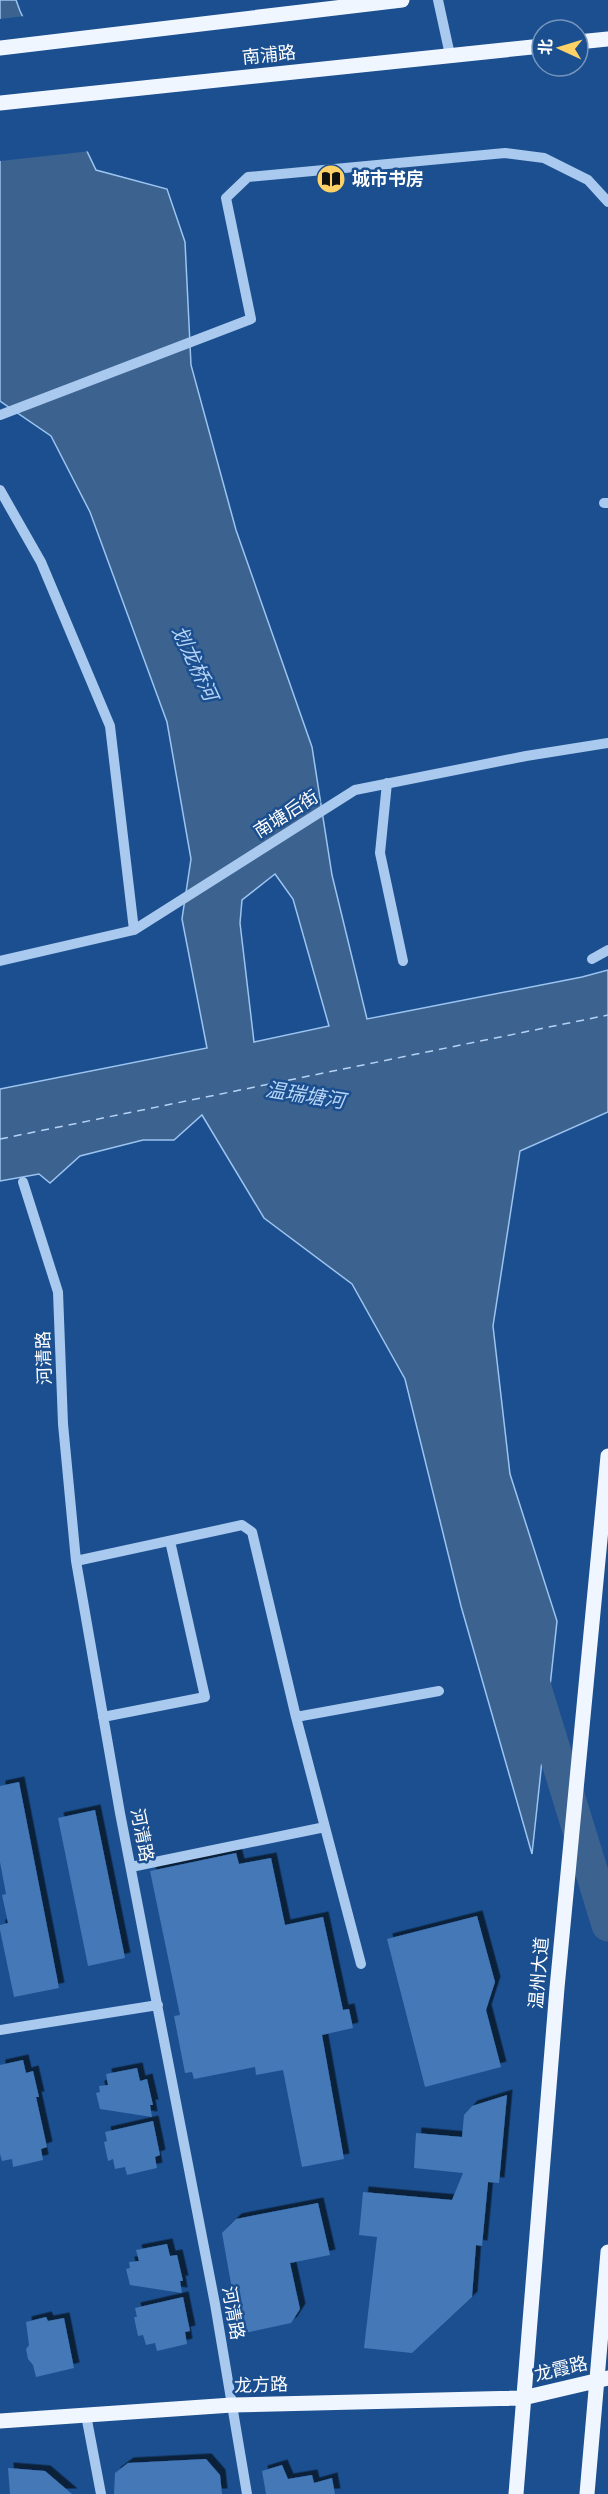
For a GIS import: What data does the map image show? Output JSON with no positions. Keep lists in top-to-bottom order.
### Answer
{
  "streets": {
    "main road": [
      "南浦路",
      "温州大道",
      "龙霞路",
      "龙方路"
    ],
    "street": ["南塘后街", "河清路"]
  },
  "crossings": [
    ["河清路", "龙方路"],
    ["温州大道", "龙霞路"],
    ["温州大道", "龙方路"],
    ["龙霞路", "龙方路"]
  ],
  "water": ["划龙桥河", "温瑞塘河"],
  "places": {
    "library": ["城市书房"]
  },
  "north": "left"
}
